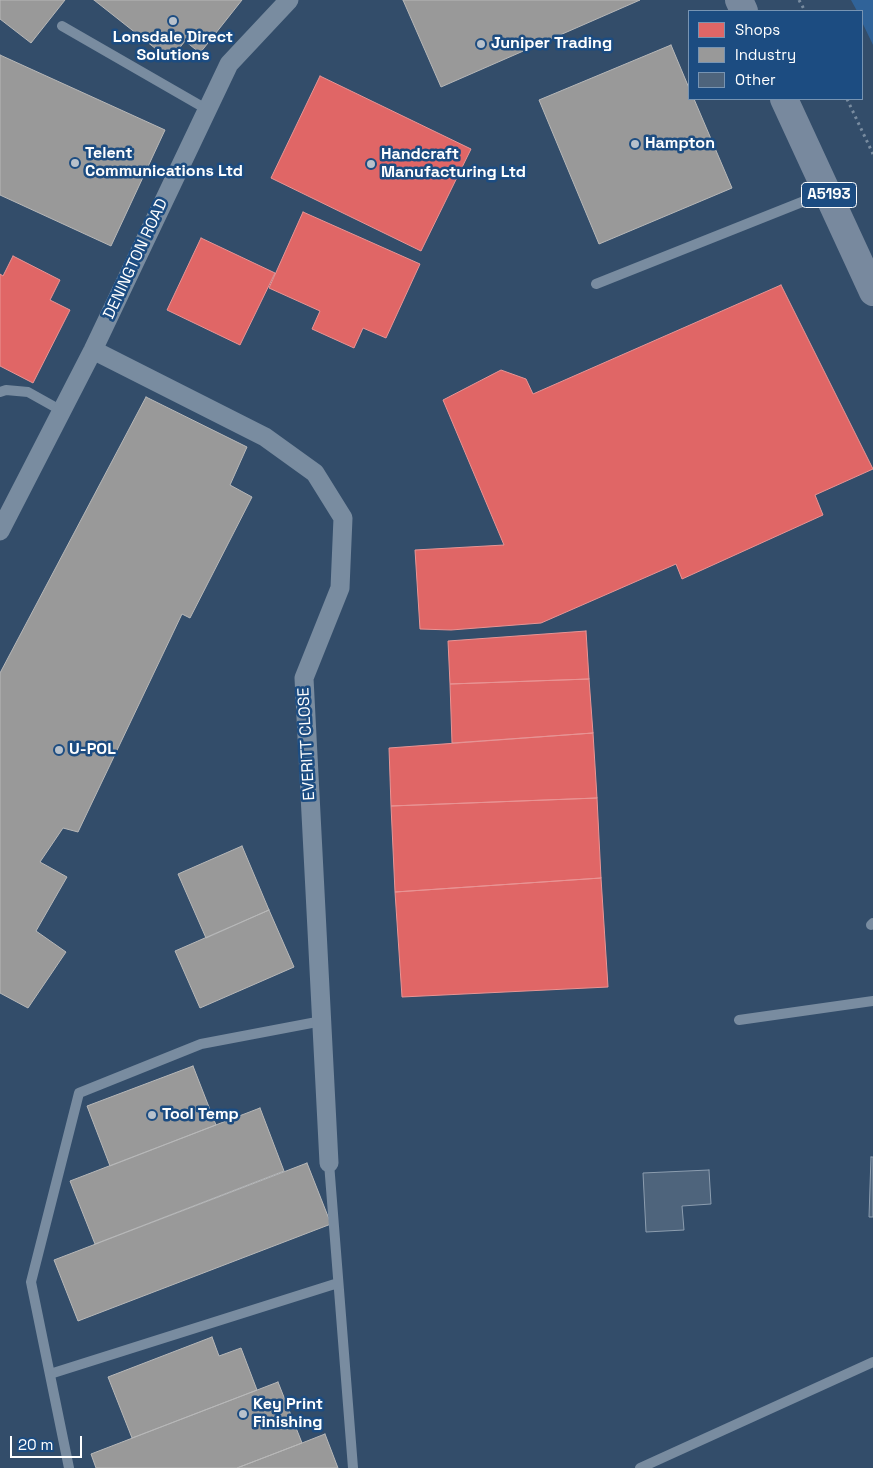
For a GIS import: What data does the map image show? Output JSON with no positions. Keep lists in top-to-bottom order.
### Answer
{
  "streets": {
    "main road": ["A5193"],
    "street": ["DENINGTON ROAD", "EVERITT CLOSE"]
  },
  "crossings": [
    ["DENINGTON ROAD", "EVERITT CLOSE"]
  ],
  "places": [
    "Lonsdale Direct Solutions",
    "Juniper Trading",
    "Hampton",
    "Telent Communications Ltd",
    "Handcraft Manufacturing Ltd",
    "U-POL",
    "Tool Temp",
    "Key Print Finishing"
  ],
  "legend": ["Shops", "Industry", "Other"],
  "scale_bar": "20 m"
}
